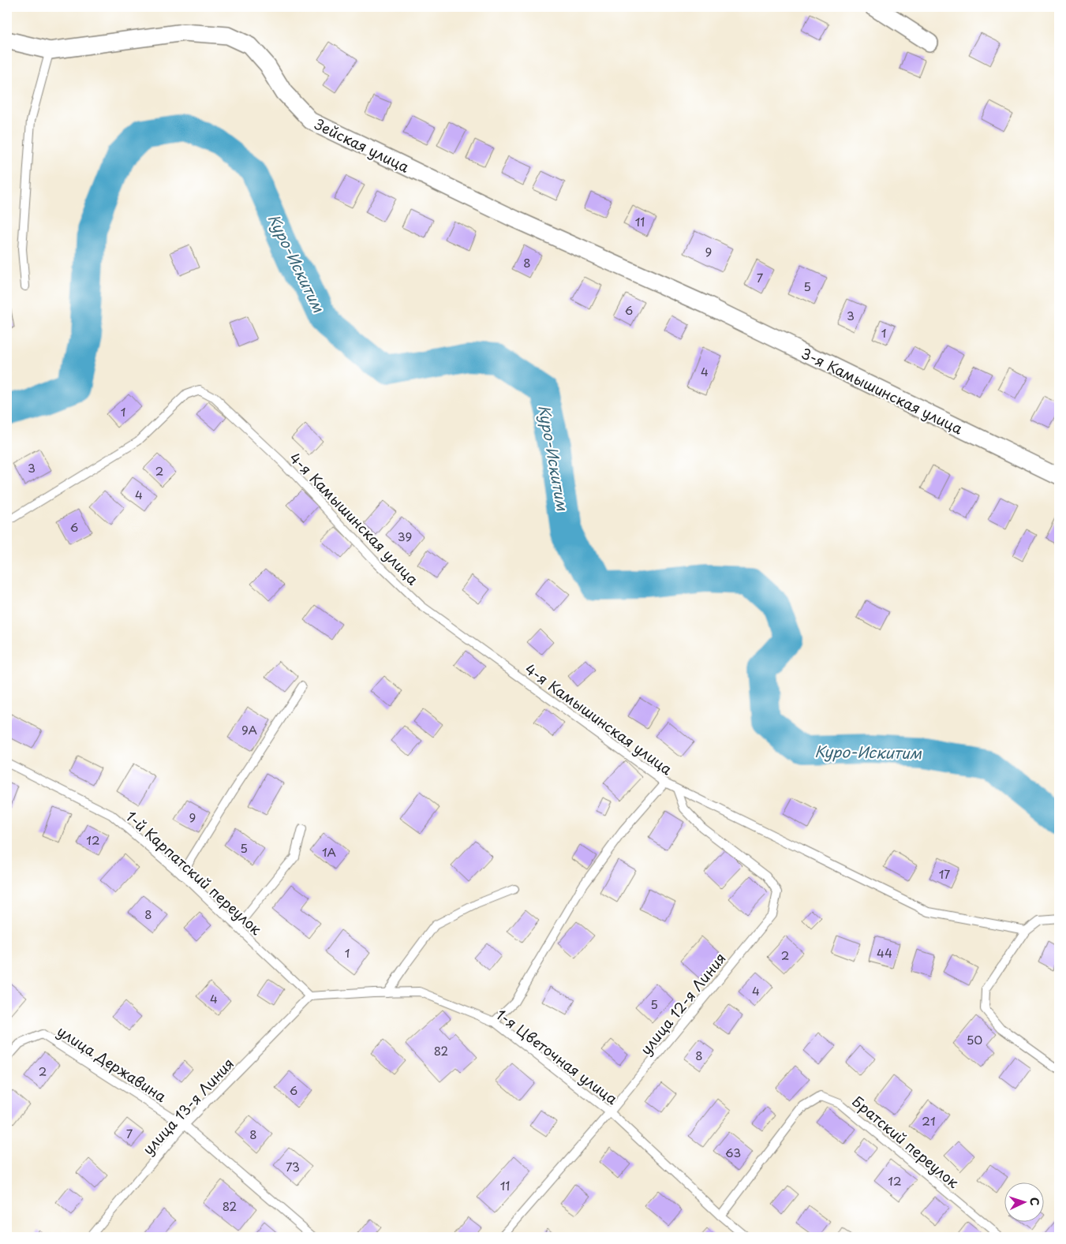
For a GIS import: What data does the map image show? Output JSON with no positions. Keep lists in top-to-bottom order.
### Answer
{
  "streets": {
    "street": ["Зейская улица", "3-я Камышинская улица"],
    "lane": [
      "4-я Камышинская улица",
      "1-й Карпатский переулок",
      "улица 12-я Линия",
      "1-я Цветочная улица",
      "улица Державина",
      "улица 13-я Линия",
      "Братский переулок"
    ]
  },
  "crossings": [
    ["Зейская улица", "3-я Камышинская улица"],
    ["4-я Камышинская улица", "улица 12-я Линия"],
    ["1-й Карпатский переулок", "1-я Цветочная улица"],
    ["1-й Карпатский переулок", "улица 13-я Линия"],
    ["улица 12-я Линия", "1-я Цветочная улица"],
    ["1-я Цветочная улица", "улица 13-я Линия"],
    ["1-я Цветочная улица", "Братский переулок"],
    ["улица Державина", "улица 13-я Линия"]
  ],
  "water": ["Куро-Искитим"],
  "house_numbers": [
    "11",
    "9",
    "8",
    "7",
    "5",
    "6",
    "3",
    "1",
    "4",
    "1",
    "3",
    "2",
    "4",
    "6",
    "39",
    "9А",
    "9",
    "12",
    "5",
    "1А",
    "17",
    "8",
    "1",
    "44",
    "2",
    "4",
    "4",
    "5",
    "50",
    "82",
    "8",
    "2",
    "6",
    "21",
    "7",
    "8",
    "63",
    "73",
    "12",
    "11",
    "82"
  ],
  "north": "right"
}
